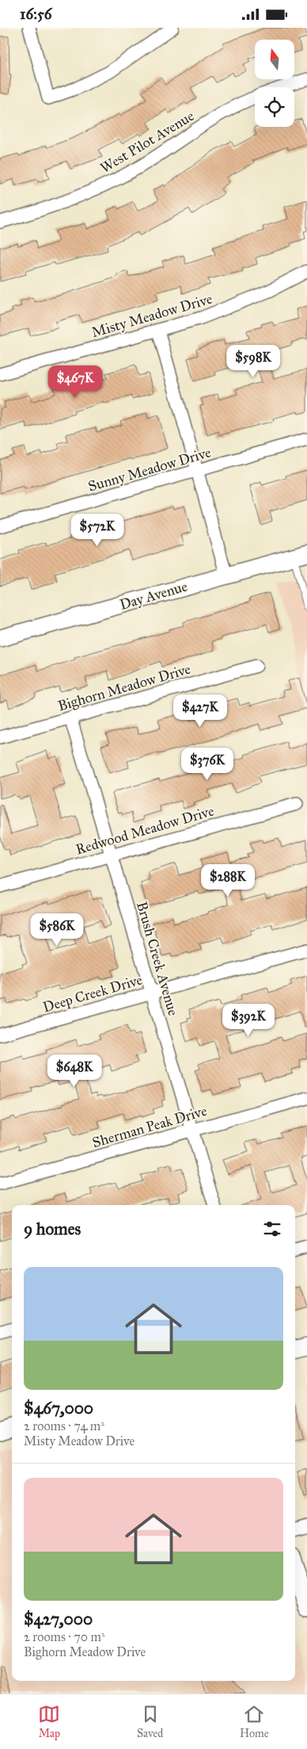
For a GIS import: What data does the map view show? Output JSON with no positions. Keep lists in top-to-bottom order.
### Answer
{
  "streets": {
    "street": [
      "West Pilot Avenue",
      "Misty Meadow Drive",
      "Sunny Meadow Drive",
      "Day Avenue",
      "Bighorn Meadow Drive",
      "Redwood Meadow Drive",
      "Brush Creek Avenue",
      "Deep Creek Drive",
      "Sherman Peak Drive"
    ]
  },
  "crossings": [
    ["Bighorn Meadow Drive", "Brush Creek Avenue"],
    ["Redwood Meadow Drive", "Brush Creek Avenue"],
    ["Brush Creek Avenue", "Deep Creek Drive"],
    ["Brush Creek Avenue", "Sherman Peak Drive"]
  ],
  "north": "top",
  "page": {
    "status": "16:56",
    "price": [
      "$598K",
      "$467K",
      "$572K",
      "$427K",
      "$376K",
      "$288K",
      "$586K",
      "$392K",
      "$648K"
    ],
    "heading": "9 homes",
    "list": [
      {
        "name": "$467,000",
        "note": "2 rooms · 74 m² · Misty Meadow Drive"
      },
      {
        "name": "$427,000",
        "note": "2 rooms · 70 m² · Bighorn Meadow Drive"
      }
    ],
    "tabs": ["Map", "Saved", "Home"]
  }
}
